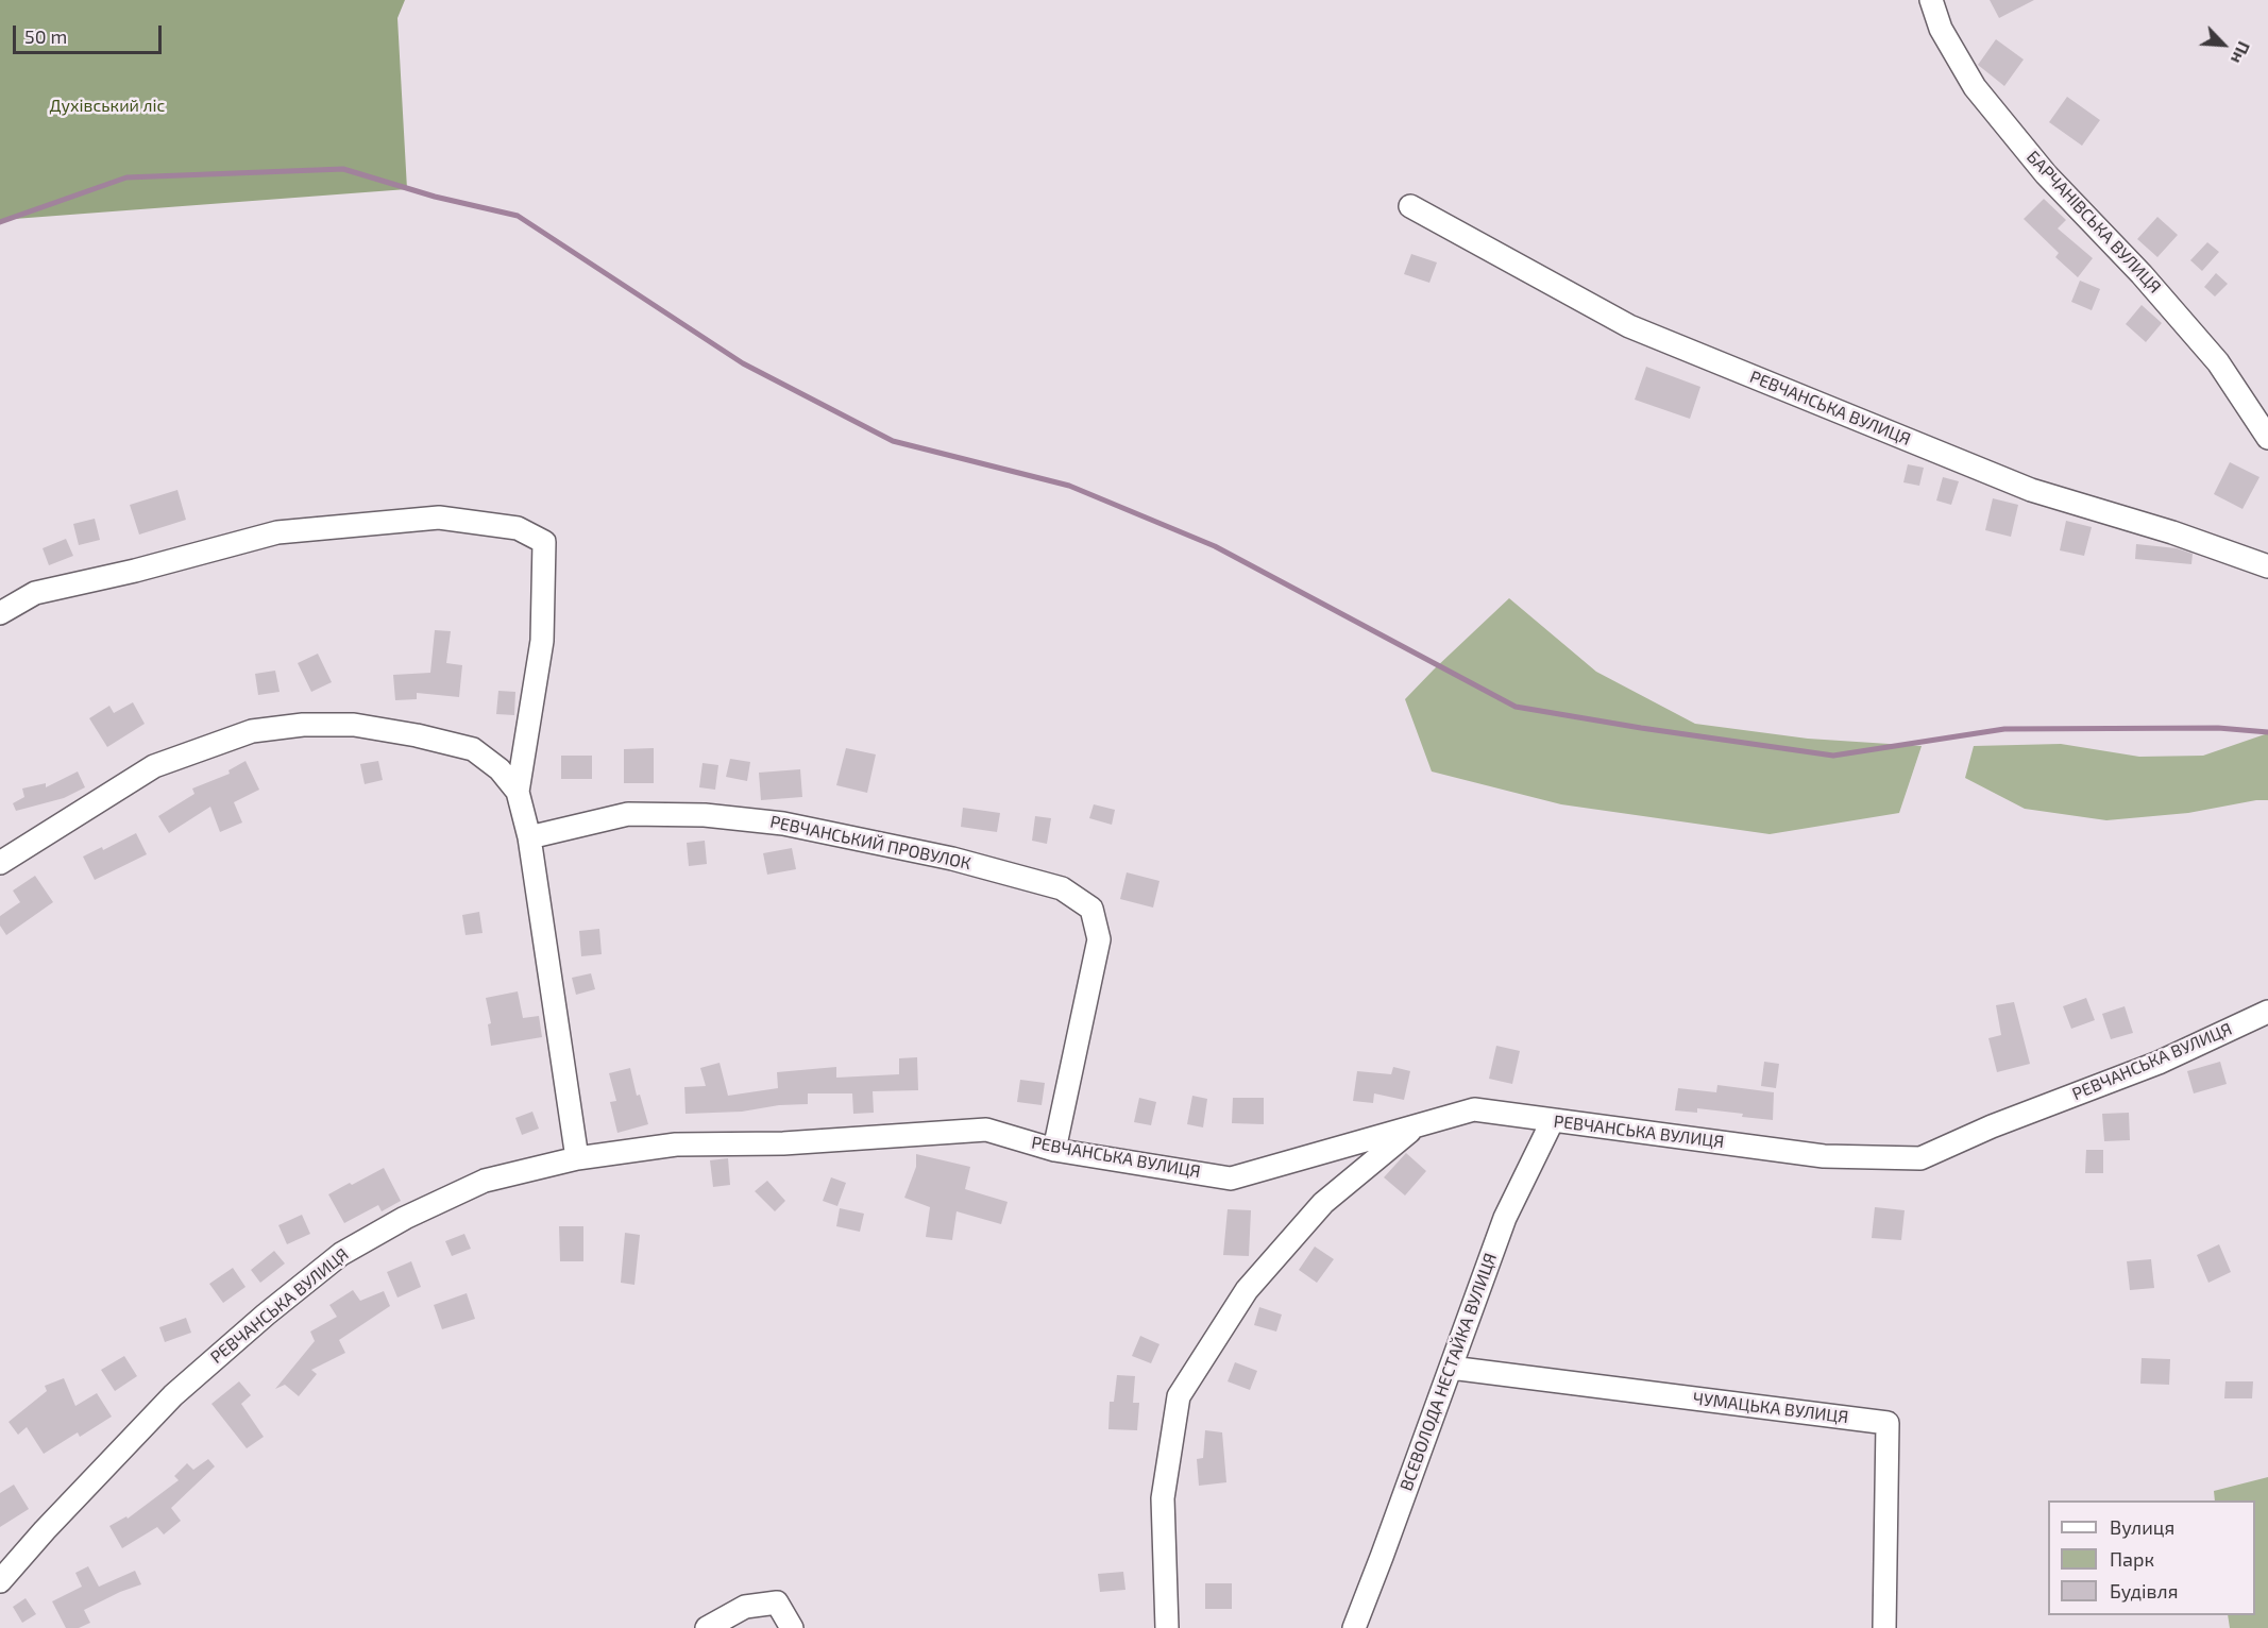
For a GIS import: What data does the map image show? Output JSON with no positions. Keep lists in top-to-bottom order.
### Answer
{
  "streets": {
    "street": [
      "БАРЧАНІВСЬКА ВУЛИЦЯ",
      "РЕВЧАНСЬКА ВУЛИЦЯ",
      "РЕВЧАНСЬКИЙ ПРОВУЛОК",
      "ВСЕВОЛОДА НЕСТАЙКА ВУЛИЦЯ",
      "ЧУМАЦЬКА ВУЛИЦЯ"
    ]
  },
  "crossings": [
    ["РЕВЧАНСЬКА ВУЛИЦЯ", "РЕВЧАНСЬКИЙ ПРОВУЛОК"],
    ["РЕВЧАНСЬКА ВУЛИЦЯ", "ВСЕВОЛОДА НЕСТАЙКА ВУЛИЦЯ"],
    ["ВСЕВОЛОДА НЕСТАЙКА ВУЛИЦЯ", "ЧУМАЦЬКА ВУЛИЦЯ"]
  ],
  "parks": ["Духівський ліс"],
  "legend": ["Вулиця", "Парк", "Будівля"],
  "scale_bar": "50 m",
  "north": "bottom right"
}
